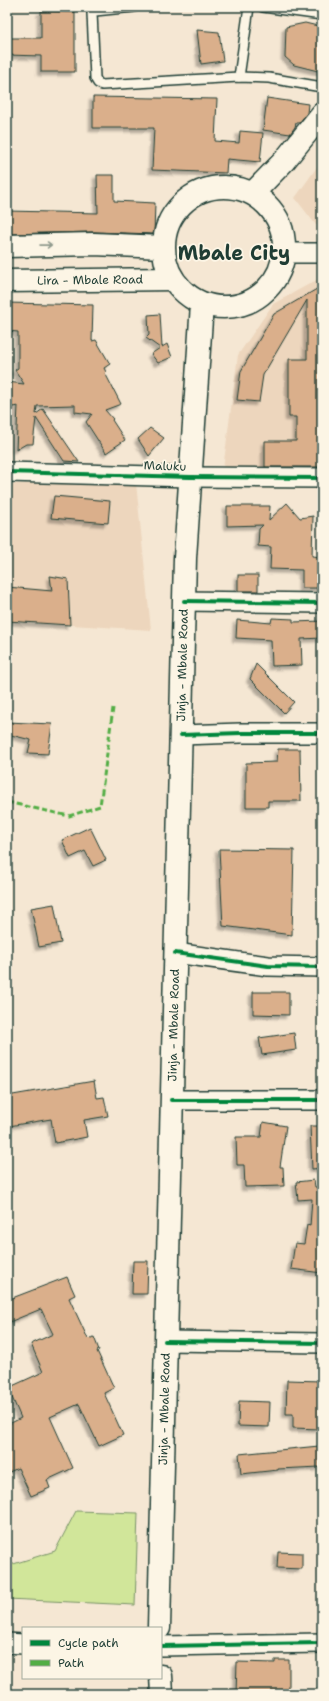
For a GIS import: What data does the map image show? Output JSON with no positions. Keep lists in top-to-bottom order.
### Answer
{
  "streets": {
    "main road": ["Lira - Mbale Road", "Jinja - Mbale Road"],
    "street": ["Maluku"]
  },
  "crossings": [
    ["Lira - Mbale Road", "Jinja - Mbale Road"],
    ["Maluku", "Jinja - Mbale Road"]
  ],
  "districts": ["Mbale City"],
  "legend": ["Cycle path", "Path"]
}
